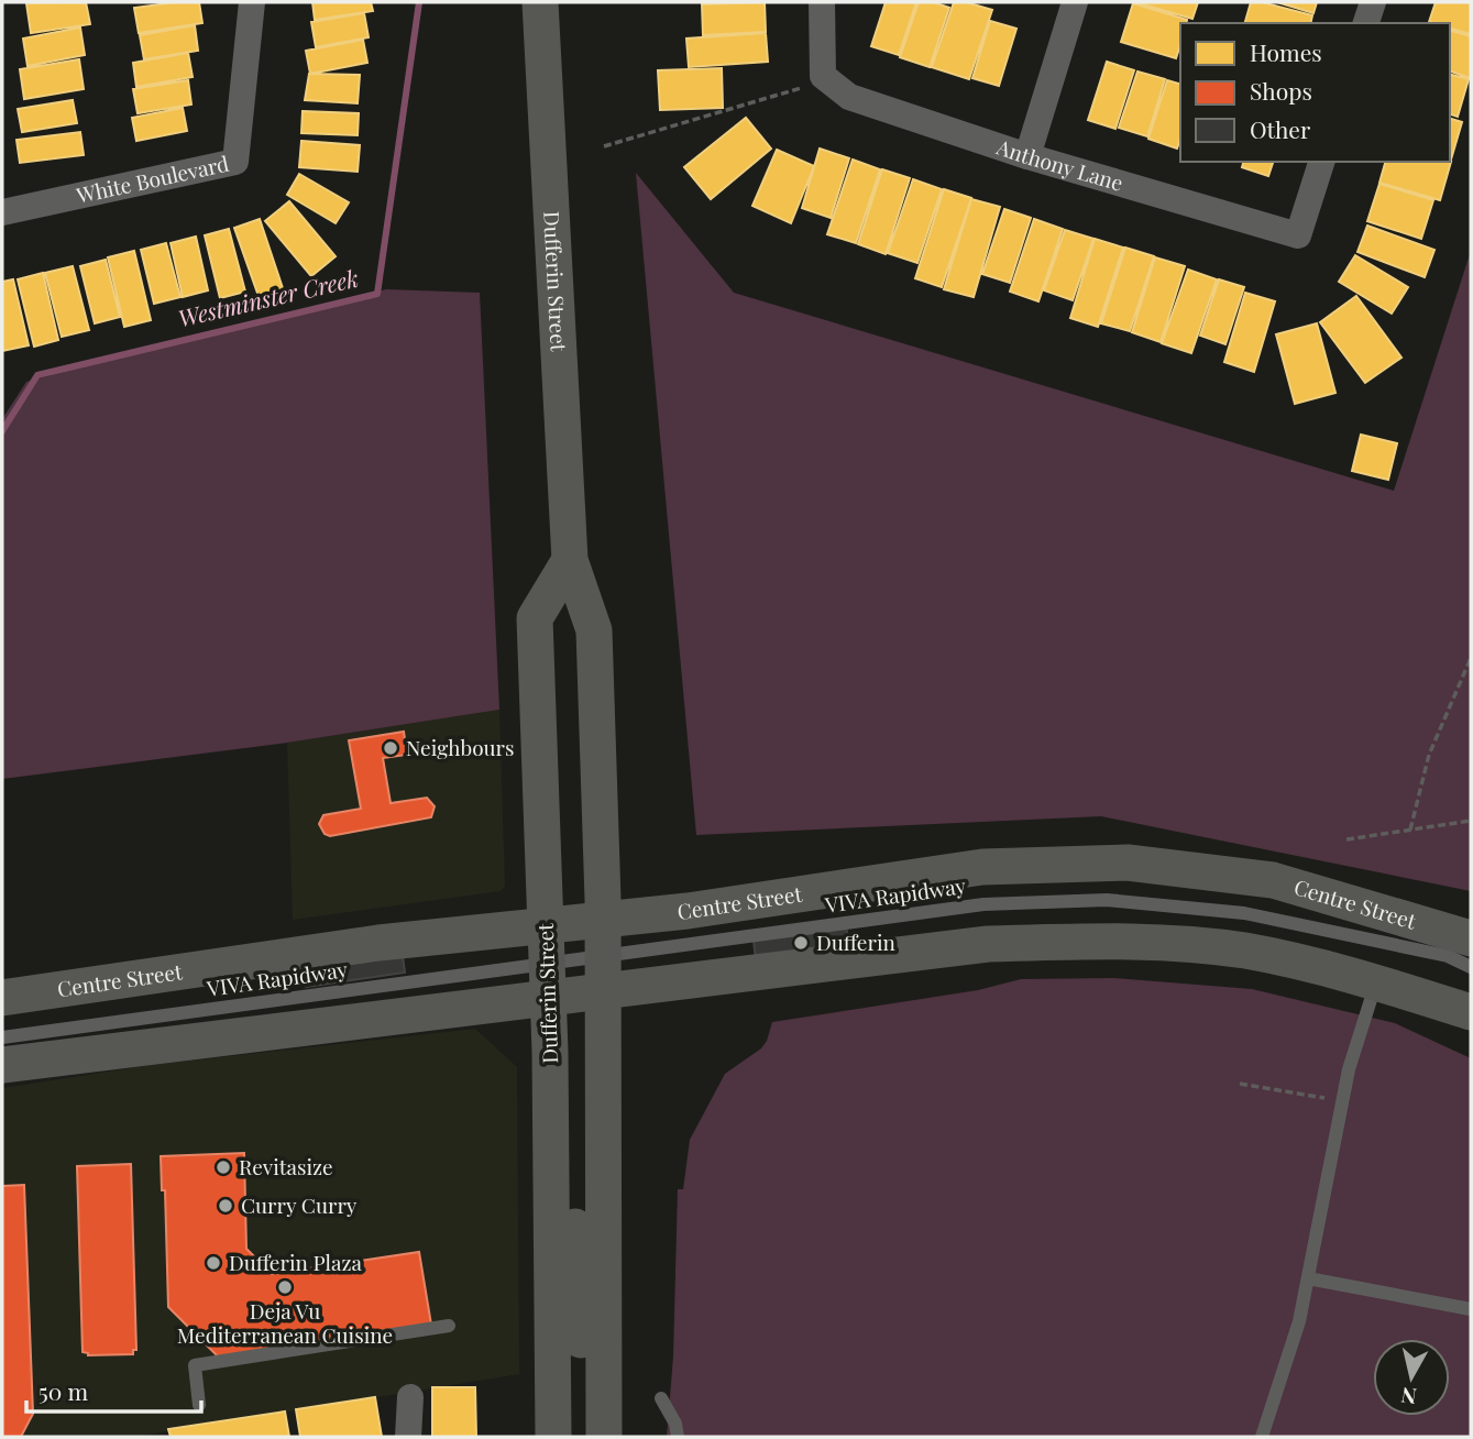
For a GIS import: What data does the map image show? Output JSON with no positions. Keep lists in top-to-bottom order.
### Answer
{
  "streets": {
    "main road": ["Dufferin Street", "Centre Street"],
    "street": ["Anthony Lane", "White Boulevard"],
    "lane": ["VIVA Rapidway"]
  },
  "crossings": [
    ["Dufferin Street", "VIVA Rapidway"],
    ["Dufferin Street", "Centre Street"],
    ["VIVA Rapidway", "Centre Street"]
  ],
  "water": ["Westminster Creek"],
  "places": [
    "Neighbours",
    "Dufferin",
    "Revitasize",
    "Curry Curry",
    "Dufferin Plaza",
    "Deja Vu Mediterranean Cuisine"
  ],
  "legend": ["Homes", "Shops", "Other"],
  "scale_bar": "50 m",
  "north": "bottom"
}
